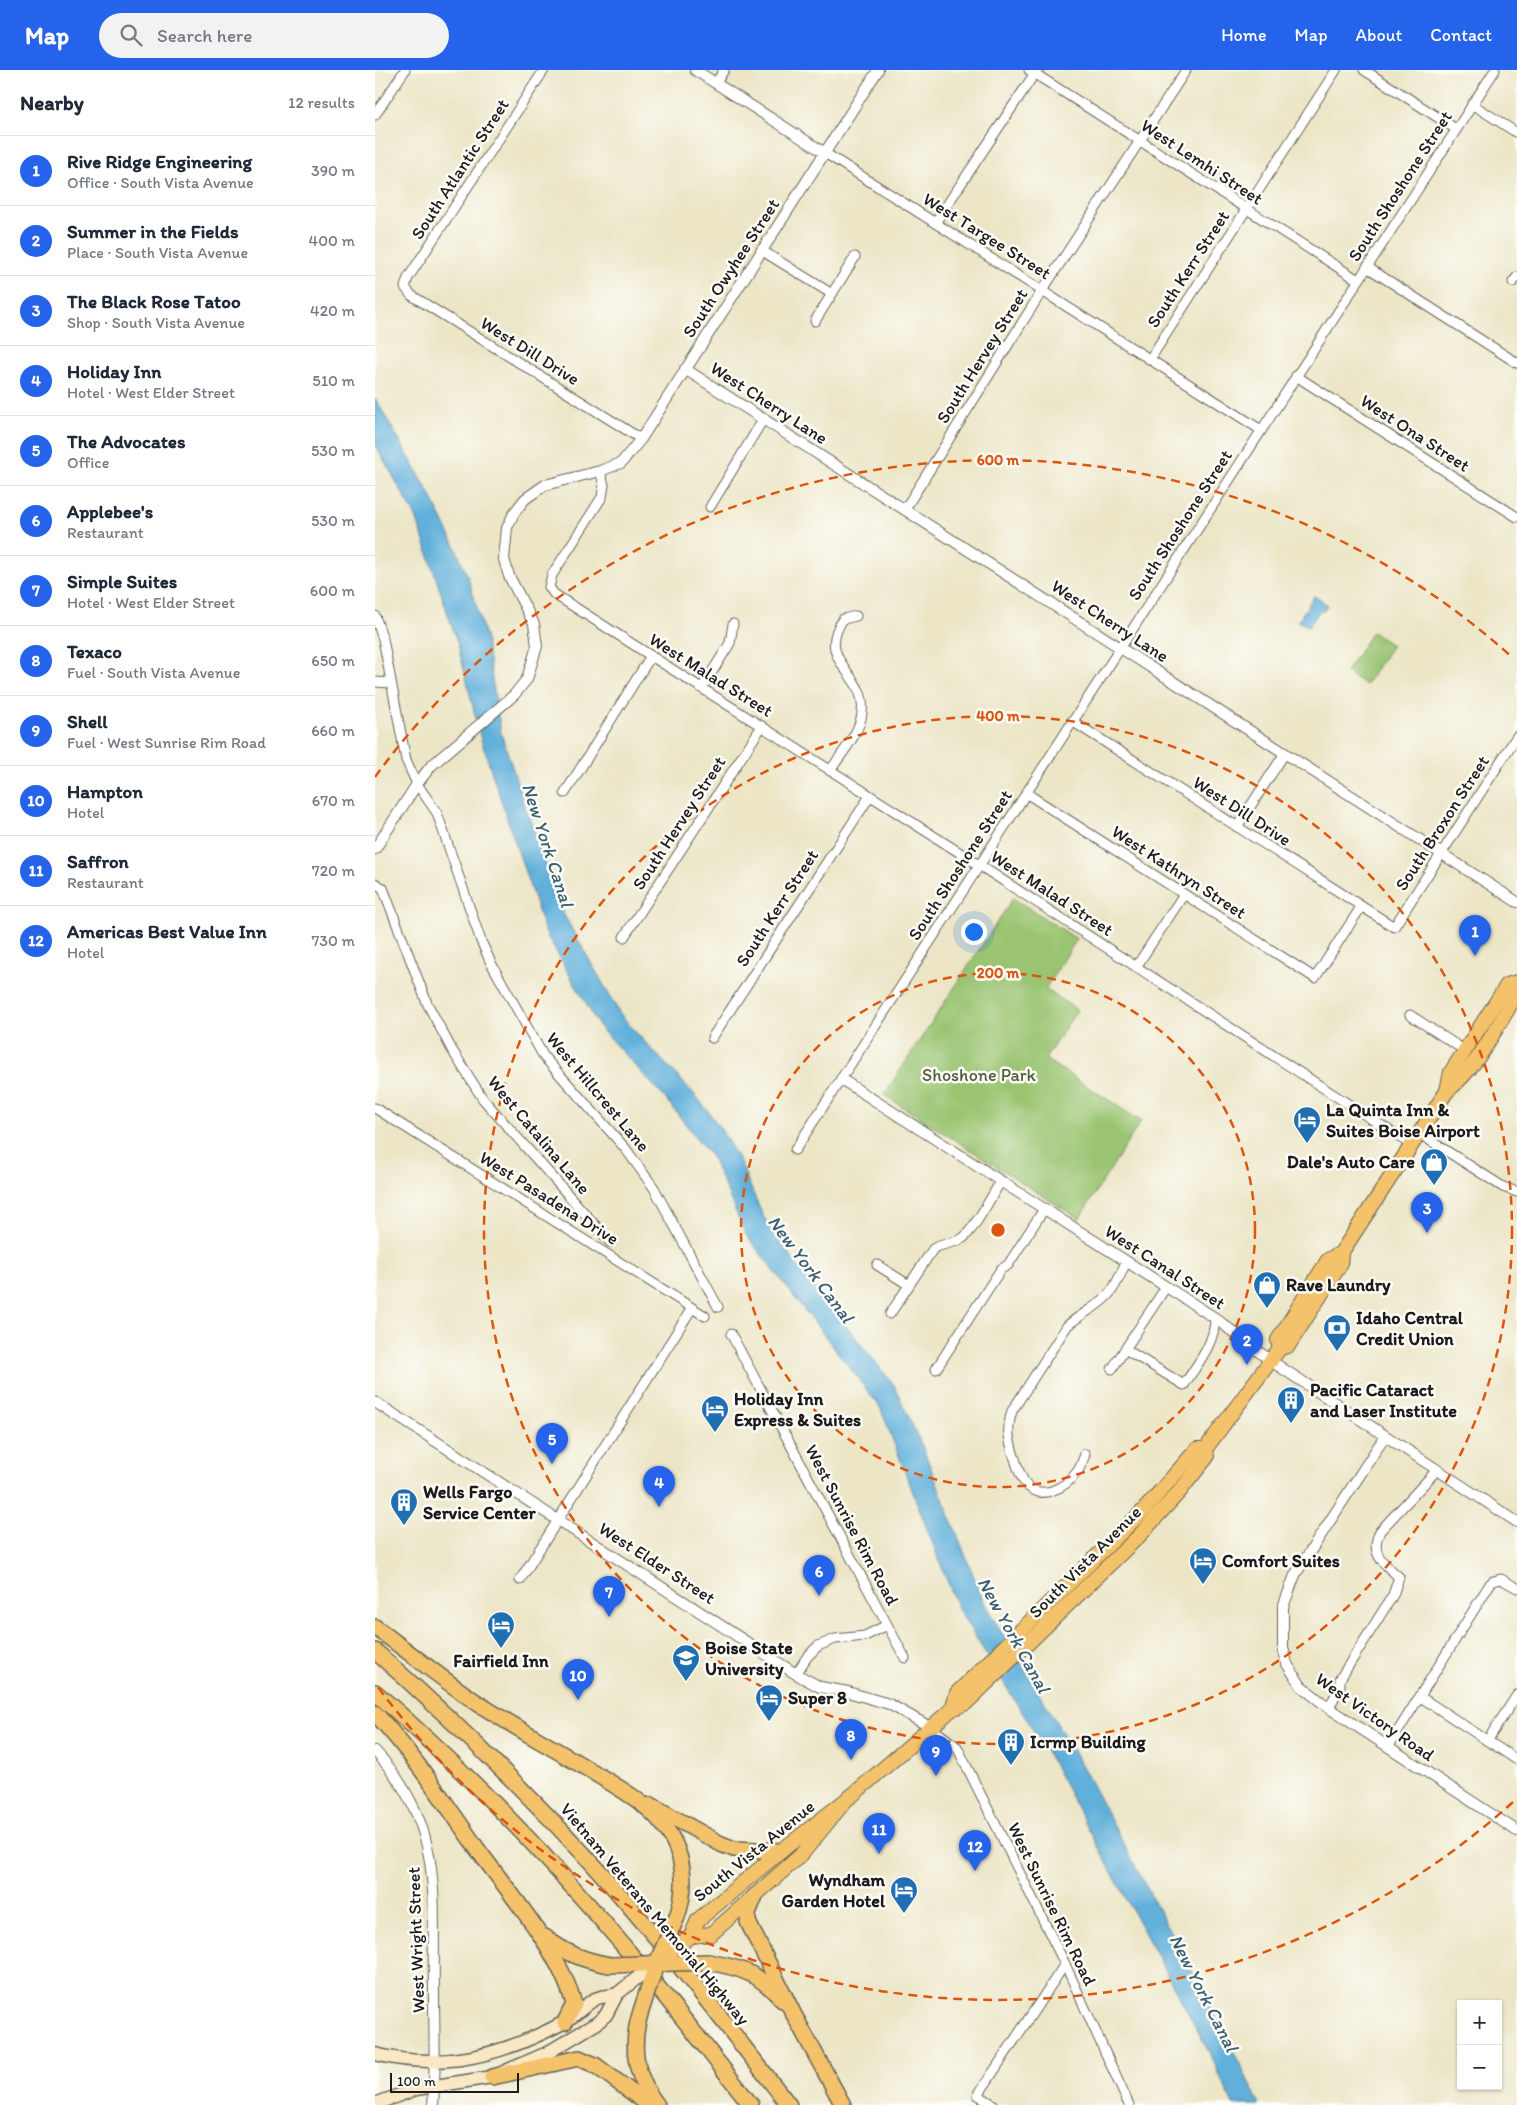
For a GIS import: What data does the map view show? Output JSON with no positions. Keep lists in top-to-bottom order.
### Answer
{
  "streets": {
    "highway": ["Vietnam Veterans Memorial Highway"],
    "main road": ["South Vista Avenue"],
    "street": [
      "West Lemhi Street",
      "South Atlantic Street",
      "South Shoshone Street",
      "West Targee Street",
      "South Owyhee Street",
      "South Kerr Street",
      "West Dill Drive",
      "South Hervey Street",
      "West Cherry Lane",
      "West Ona Street",
      "West Malad Street",
      "South Broxon Street",
      "West Kathryn Street",
      "West Hillcrest Lane",
      "West Catalina Lane",
      "West Pasadena Drive",
      "West Canal Street",
      "West Sunrise Rim Road",
      "West Elder Street",
      "West Victory Road",
      "West Wright Street"
    ]
  },
  "crossings": [
    ["West Lemhi Street", "South Shoshone Street"],
    ["West Lemhi Street", "South Kerr Street"],
    ["West Lemhi Street", "South Hervey Street"],
    ["South Atlantic Street", "West Dill Drive"],
    ["South Shoshone Street", "West Targee Street"],
    ["South Shoshone Street", "West Dill Drive"],
    ["South Shoshone Street", "West Cherry Lane"],
    ["South Shoshone Street", "West Ona Street"],
    ["South Shoshone Street", "West Malad Street"],
    ["South Shoshone Street", "West Kathryn Street"],
    ["South Shoshone Street", "West Canal Street"],
    ["West Targee Street", "South Owyhee Street"],
    ["West Targee Street", "South Kerr Street"],
    ["West Targee Street", "South Hervey Street"],
    ["South Owyhee Street", "West Dill Drive"],
    ["South Owyhee Street", "West Cherry Lane"],
    ["South Owyhee Street", "West Malad Street"],
    ["South Owyhee Street", "West Hillcrest Lane"],
    ["South Kerr Street", "West Malad Street"],
    ["West Dill Drive", "South Broxon Street"],
    ["West Dill Drive", "West Kathryn Street"],
    ["South Hervey Street", "West Cherry Lane"],
    ["South Hervey Street", "West Malad Street"],
    ["West Cherry Lane", "South Broxon Street"],
    ["West Malad Street", "South Vista Avenue"],
    ["West Canal Street", "South Vista Avenue"],
    ["West Canal Street", "West Victory Road"],
    ["West Sunrise Rim Road", "South Vista Avenue"],
    ["West Sunrise Rim Road", "West Elder Street"],
    ["South Vista Avenue", "West Elder Street"],
    ["South Vista Avenue", "West Wright Street"]
  ],
  "water": ["New York Canal"],
  "parks": ["Shoshone Park"],
  "places": {
    "hotel": [
      "La Quinta Inn & Suites Boise Airport",
      "Holiday Inn Express & Suites",
      "Comfort Suites",
      "Fairfield Inn",
      "Super 8",
      "Wyndham Garden Hotel"
    ],
    "shop": ["Dale's Auto Care", "Rave Laundry"],
    "bank": ["Idaho Central Credit Union"],
    "building": ["Pacific Cataract and Laser Institute", "Wells Fargo Service Center", "Icrmp Building"],
    "school or university": ["Boise State University"]
  },
  "scale_bar": "100 m",
  "page": {
    "header": "Map",
    "search": "Search here",
    "nav": [
      "Home",
      "Map",
      "About",
      "Contact"
    ],
    "heading": ["Nearby", "12 results"],
    "list": [
      {
        "mark": "1",
        "name": "Rive Ridge Engineering",
        "note": "Office · South Vista Avenue",
        "value": "390 m"
      },
      {
        "mark": "2",
        "name": "Summer in the Fields",
        "note": "Place · South Vista Avenue",
        "value": "400 m"
      },
      {
        "mark": "3",
        "name": "The Black Rose Tatoo",
        "note": "Shop · South Vista Avenue",
        "value": "420 m"
      },
      {
        "mark": "4",
        "name": "Holiday Inn",
        "note": "Hotel · West Elder Street",
        "value": "510 m"
      },
      {
        "mark": "5",
        "name": "The Advocates",
        "note": "Office",
        "value": "530 m"
      },
      {
        "mark": "6",
        "name": "Applebee's",
        "note": "Restaurant",
        "value": "530 m"
      },
      {
        "mark": "7",
        "name": "Simple Suites",
        "note": "Hotel · West Elder Street",
        "value": "600 m"
      },
      {
        "mark": "8",
        "name": "Texaco",
        "note": "Fuel · South Vista Avenue",
        "value": "650 m"
      },
      {
        "mark": "9",
        "name": "Shell",
        "note": "Fuel · West Sunrise Rim Road",
        "value": "660 m"
      },
      {
        "mark": "10",
        "name": "Hampton",
        "note": "Hotel",
        "value": "670 m"
      },
      {
        "mark": "11",
        "name": "Saffron",
        "note": "Restaurant",
        "value": "720 m"
      },
      {
        "mark": "12",
        "name": "Americas Best Value Inn",
        "note": "Hotel",
        "value": "730 m"
      }
    ],
    "pins": [
      "1",
      "3",
      "2",
      "5",
      "4",
      "6",
      "7",
      "10",
      "8",
      "9",
      "11",
      "12"
    ],
    "map_buttons": ["+", "−"],
    "scale": "100 m"
  },
  "rings": ["600 m", "400 m", "200 m"]
}
